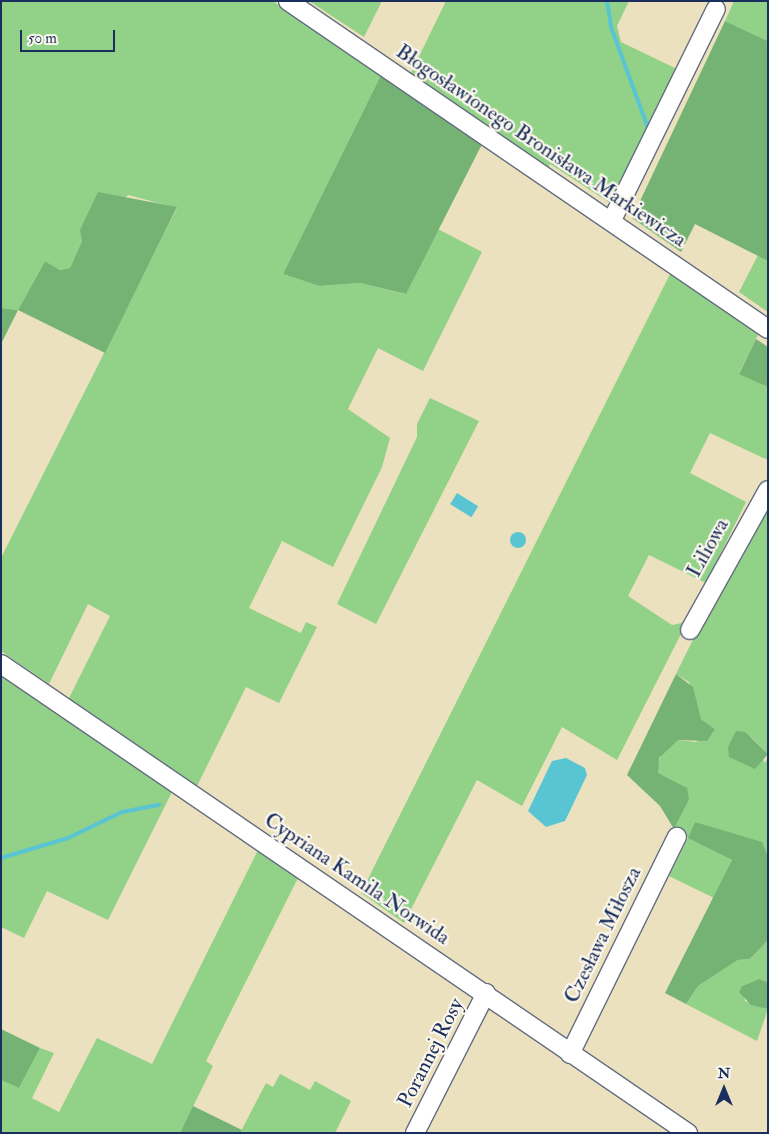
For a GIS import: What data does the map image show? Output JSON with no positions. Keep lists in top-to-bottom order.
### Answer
{
  "streets": {
    "street": [
      "Błogosławionego Bronisława Markiewicza",
      "Liliowa",
      "Cypriana Kamila Norwida",
      "Czesława Miłosza",
      "Porannej Rosy"
    ]
  },
  "crossings": [
    ["Cypriana Kamila Norwida", "Czesława Miłosza"],
    ["Cypriana Kamila Norwida", "Porannej Rosy"]
  ],
  "scale_bar": "50 m",
  "north": "top"
}
